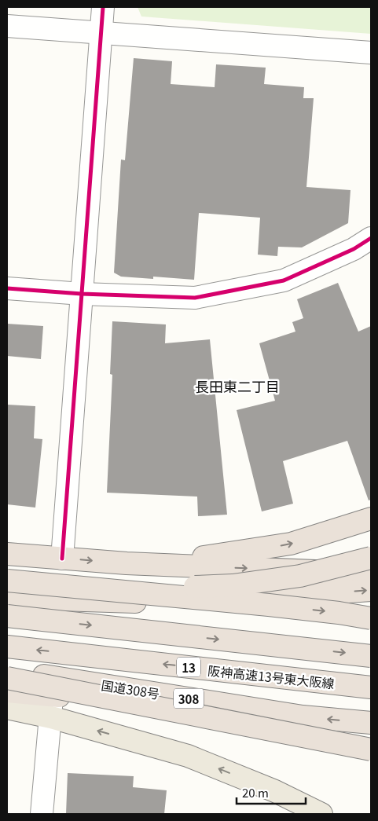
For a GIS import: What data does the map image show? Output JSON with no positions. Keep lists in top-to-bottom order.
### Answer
{
  "streets": {
    "highway": [
      "13",
      "阪神高速13号東大阪線",
      "国道308号",
      "308"
    ]
  },
  "crossings": [
    ["国道308号", "308"]
  ],
  "districts": ["長田東二丁目"],
  "scale_bar": "20 m"
}
